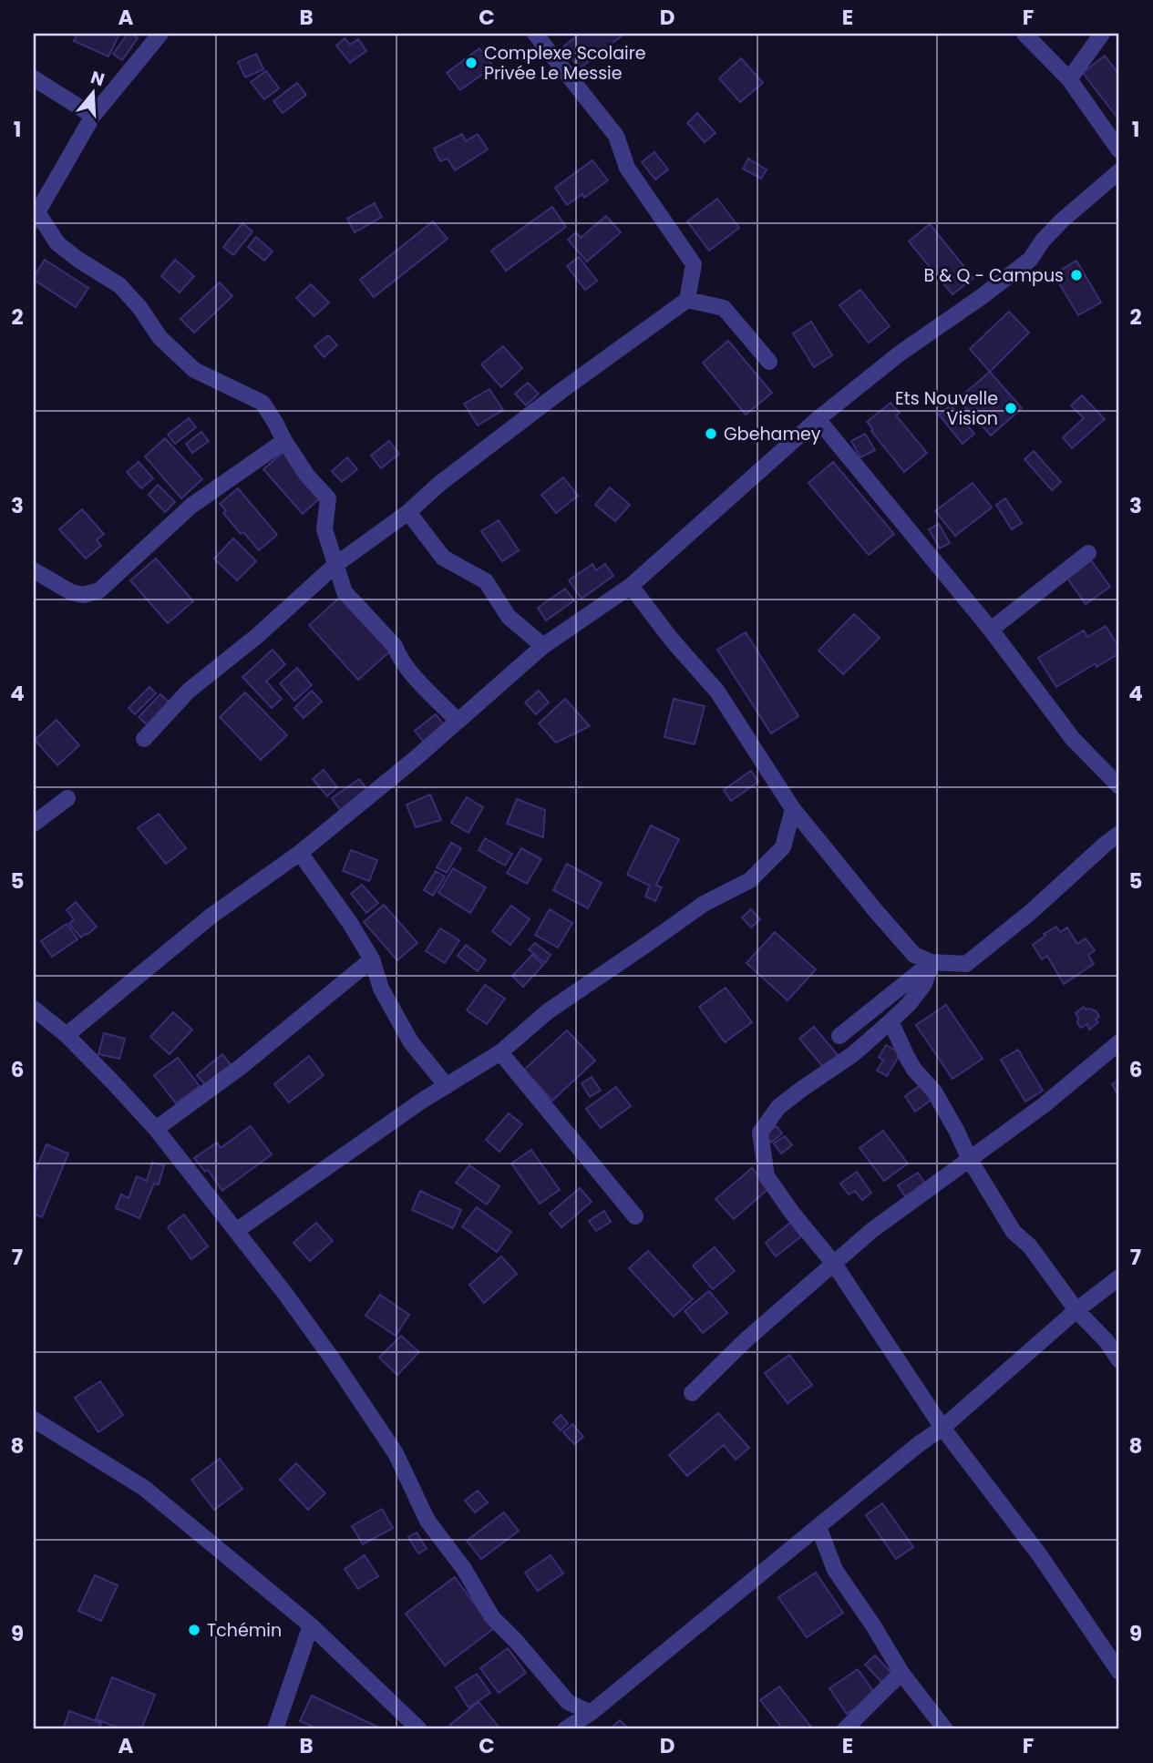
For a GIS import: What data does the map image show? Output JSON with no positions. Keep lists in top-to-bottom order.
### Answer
{
  "places": [
    "Complexe Scolaire Privée Le Messie",
    "B & Q - Campus",
    "Ets Nouvelle Vision",
    "Gbehamey",
    "Tchémin"
  ],
  "north": "top",
  "grid": {
    "columns": [
      "A",
      "B",
      "C",
      "D",
      "E",
      "F"
    ],
    "rows": [
      "1",
      "2",
      "3",
      "4",
      "5",
      "6",
      "7",
      "8",
      "9"
    ]
  }
}
